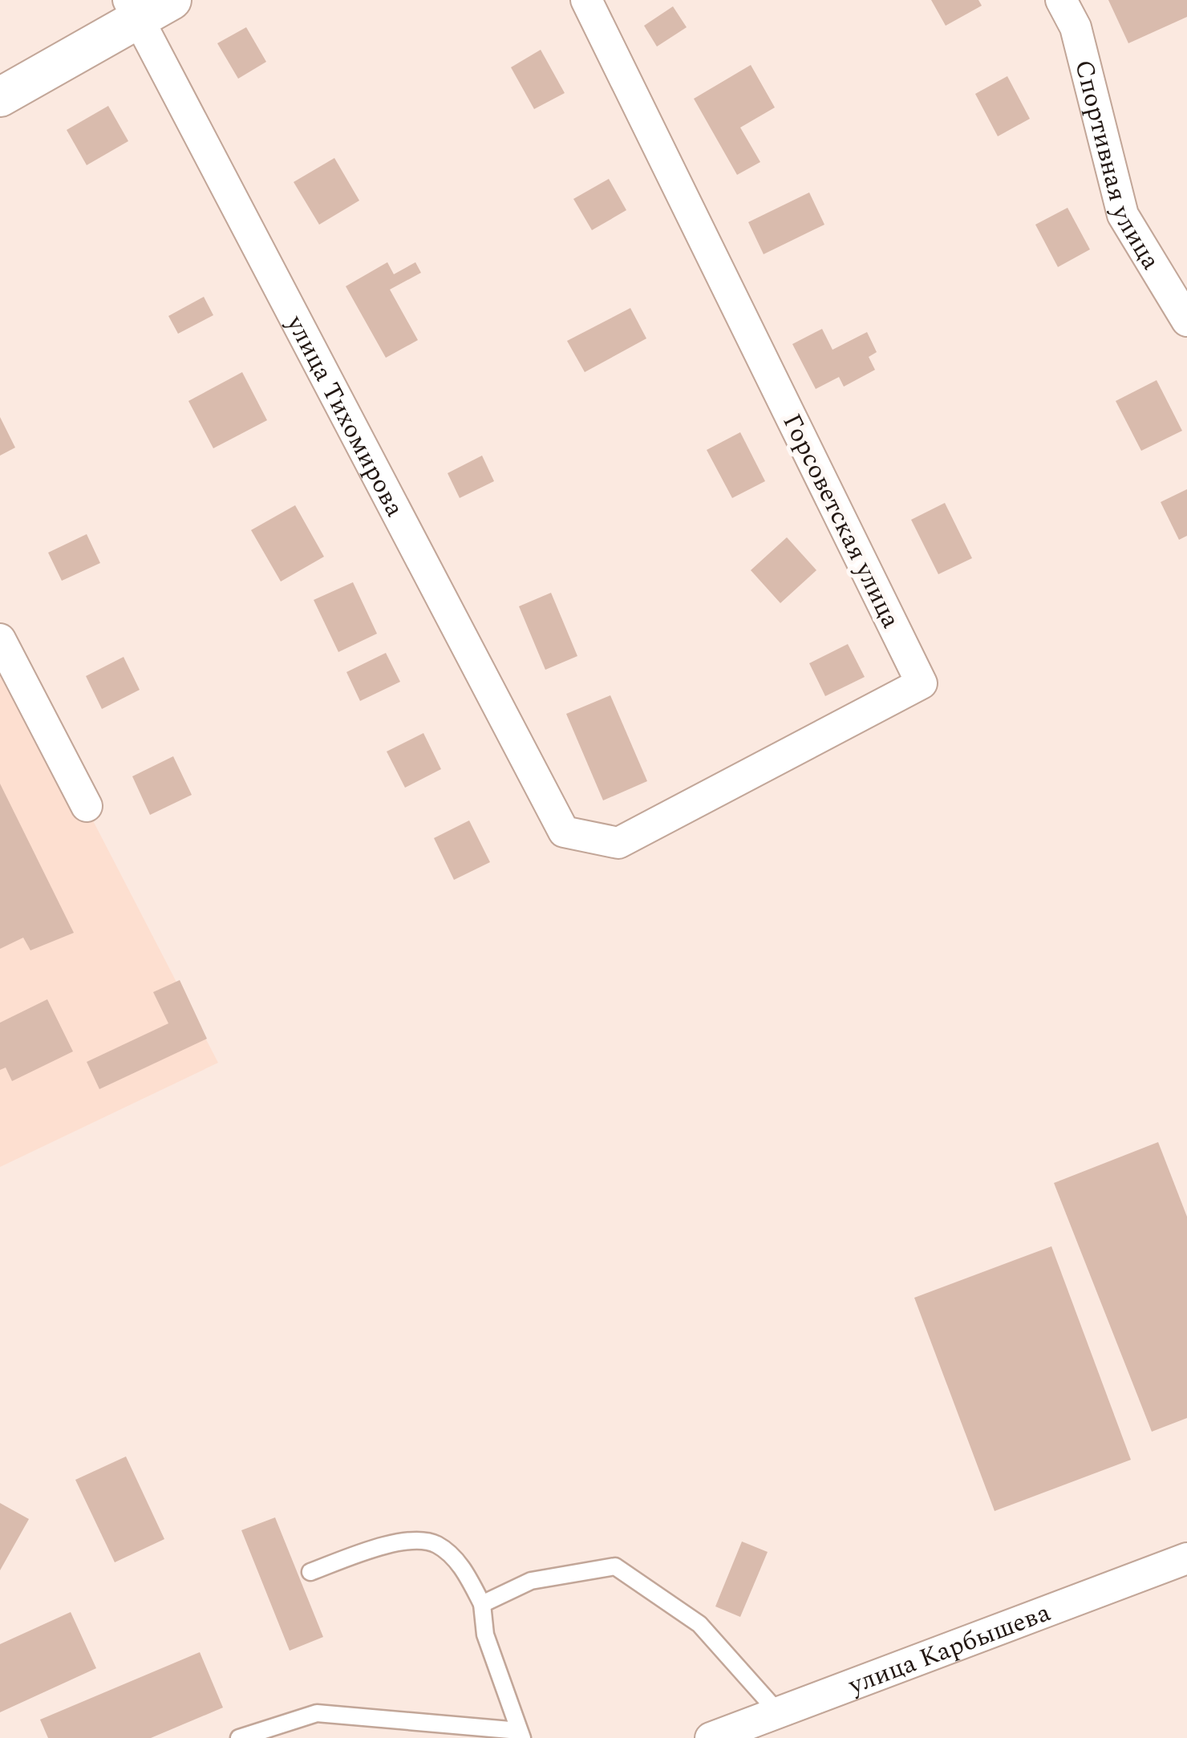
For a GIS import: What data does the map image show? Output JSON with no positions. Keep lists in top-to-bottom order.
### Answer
{
  "streets": {
    "street": [
      "Спортивная улица",
      "улица Тихомирова",
      "Горсоветская улица",
      "улица Карбышева"
    ]
  },
  "crossings": [
    ["улица Тихомирова", "Горсоветская улица"]
  ]
}
